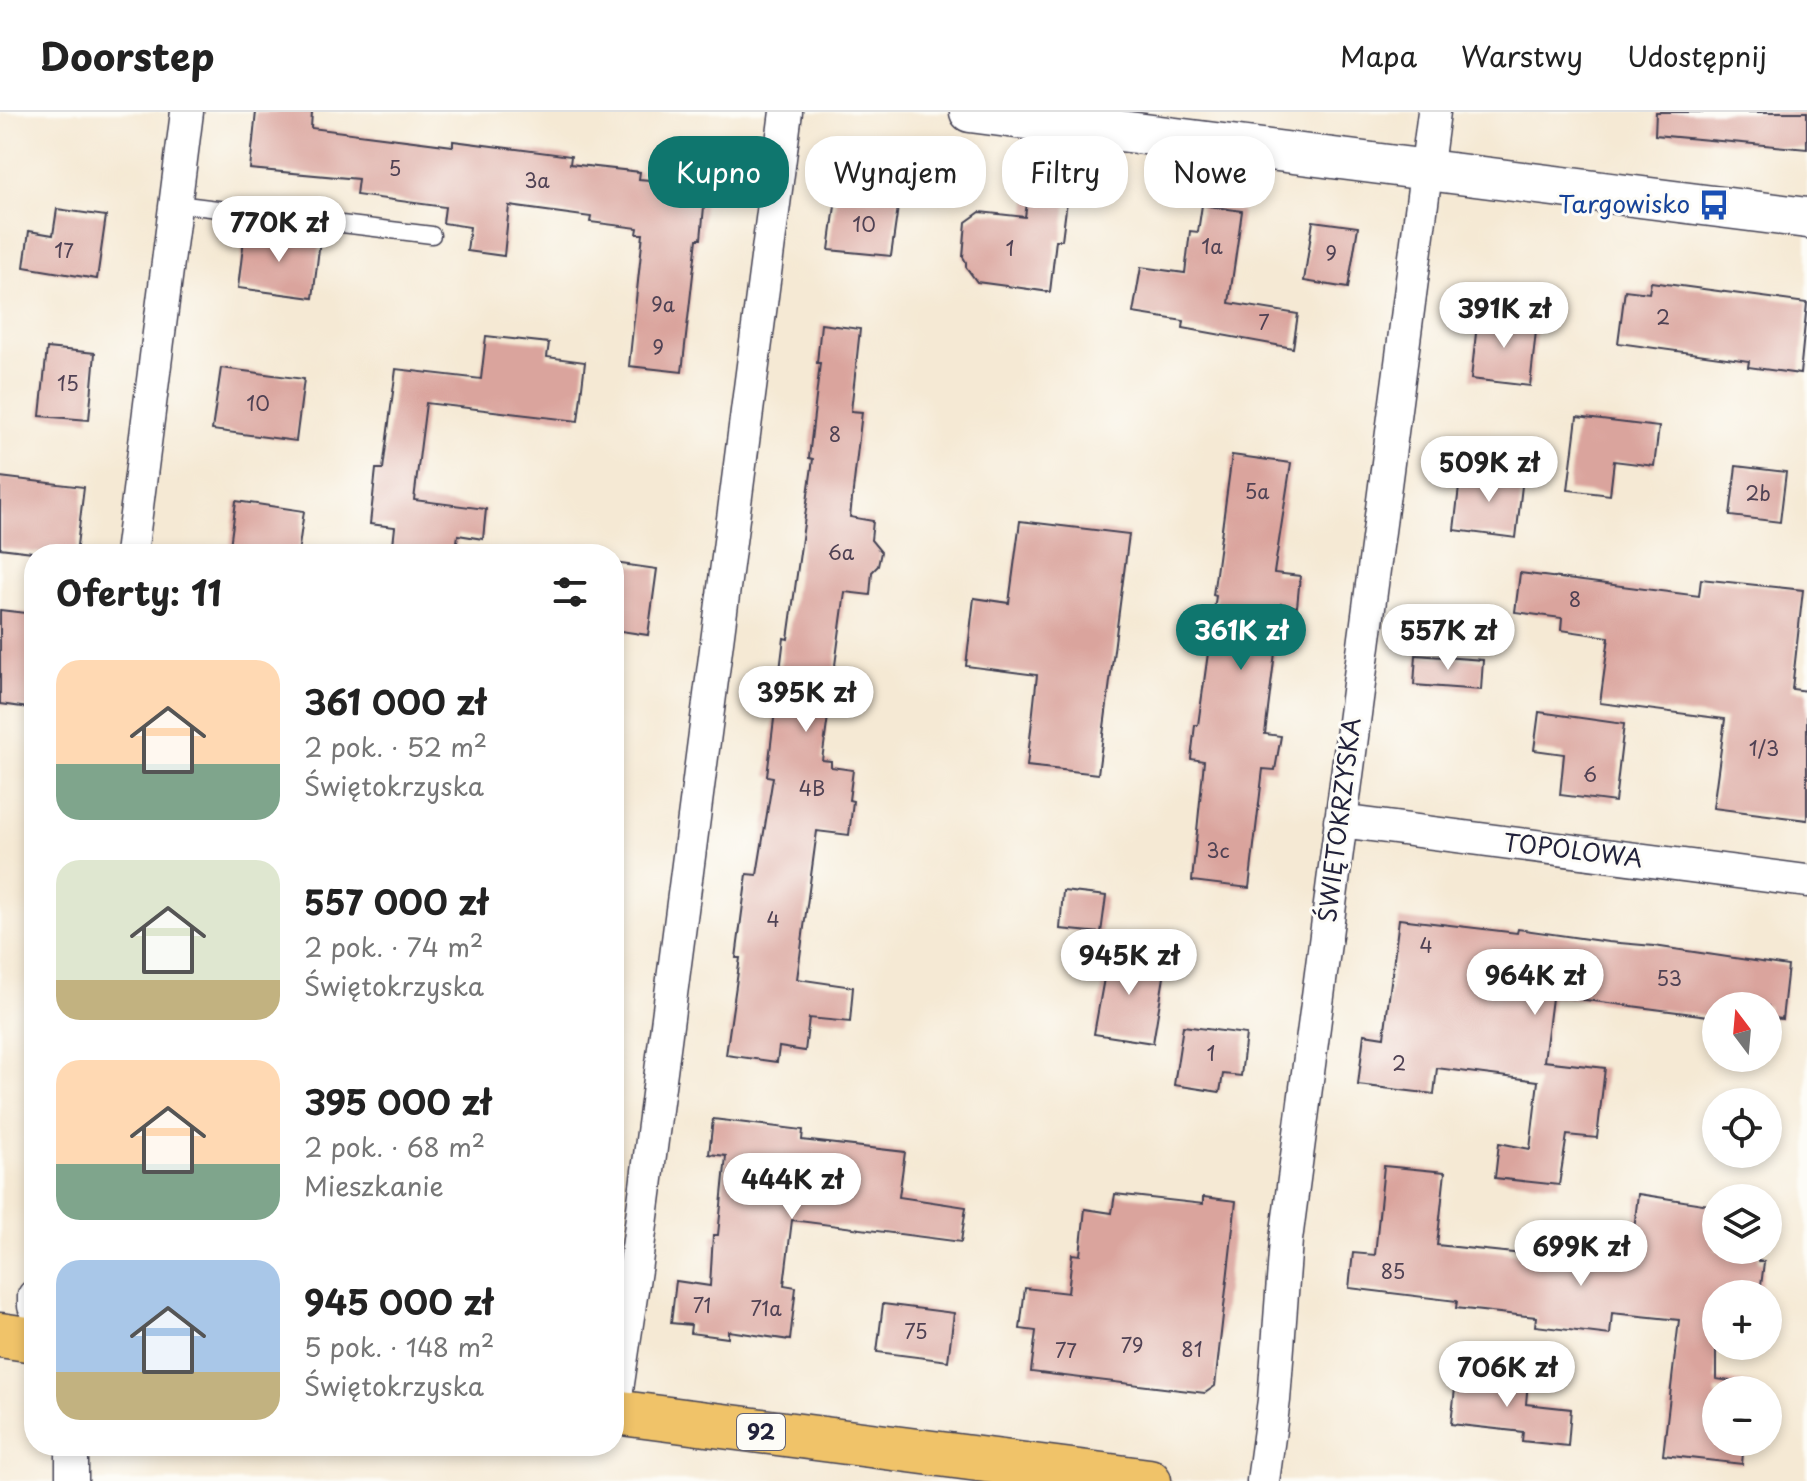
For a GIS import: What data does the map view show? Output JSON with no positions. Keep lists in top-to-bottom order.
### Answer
{
  "streets": {
    "main road": ["92"],
    "street": ["ŚWIĘTOKRZYSKA", "TOPOLOWA"]
  },
  "crossings": [
    ["ŚWIĘTOKRZYSKA", "TOPOLOWA"]
  ],
  "places": {
    "bus stop": ["Targowisko"]
  },
  "house_numbers": [
    "5",
    "3a",
    "10",
    "1a",
    "1",
    "17",
    "9",
    "9a",
    "2",
    "7",
    "9",
    "15",
    "10",
    "8",
    "5a",
    "2b",
    "6a",
    "8",
    "1/3",
    "6",
    "4B",
    "3c",
    "4",
    "4",
    "53",
    "1",
    "2",
    "85",
    "71",
    "71a",
    "75",
    "79",
    "81",
    "77"
  ],
  "north": "top",
  "page": {
    "header": "Doorstep",
    "nav": ["Mapa", "Warstwy", "Udostępnij"],
    "chip": [
      "Kupno",
      "Wynajem",
      "Filtry",
      "Nowe"
    ],
    "price": [
      "770K zł",
      "391K zł",
      "509K zł",
      "361K zł",
      "557K zł",
      "395K zł",
      "945K zł",
      "964K zł",
      "444K zł",
      "699K zł",
      "706K zł"
    ],
    "heading": "Oferty: 11",
    "list": [
      {
        "name": "361 000 zł",
        "note": "2 pok. · 52 m² · Świętokrzyska"
      },
      {
        "name": "557 000 zł",
        "note": "2 pok. · 74 m² · Świętokrzyska"
      },
      {
        "name": "395 000 zł",
        "note": "2 pok. · 68 m² · Mieszkanie"
      },
      {
        "name": "945 000 zł",
        "note": "5 pok. · 148 m² · Świętokrzyska"
      }
    ],
    "map_buttons": ["+", "−"]
  }
}
